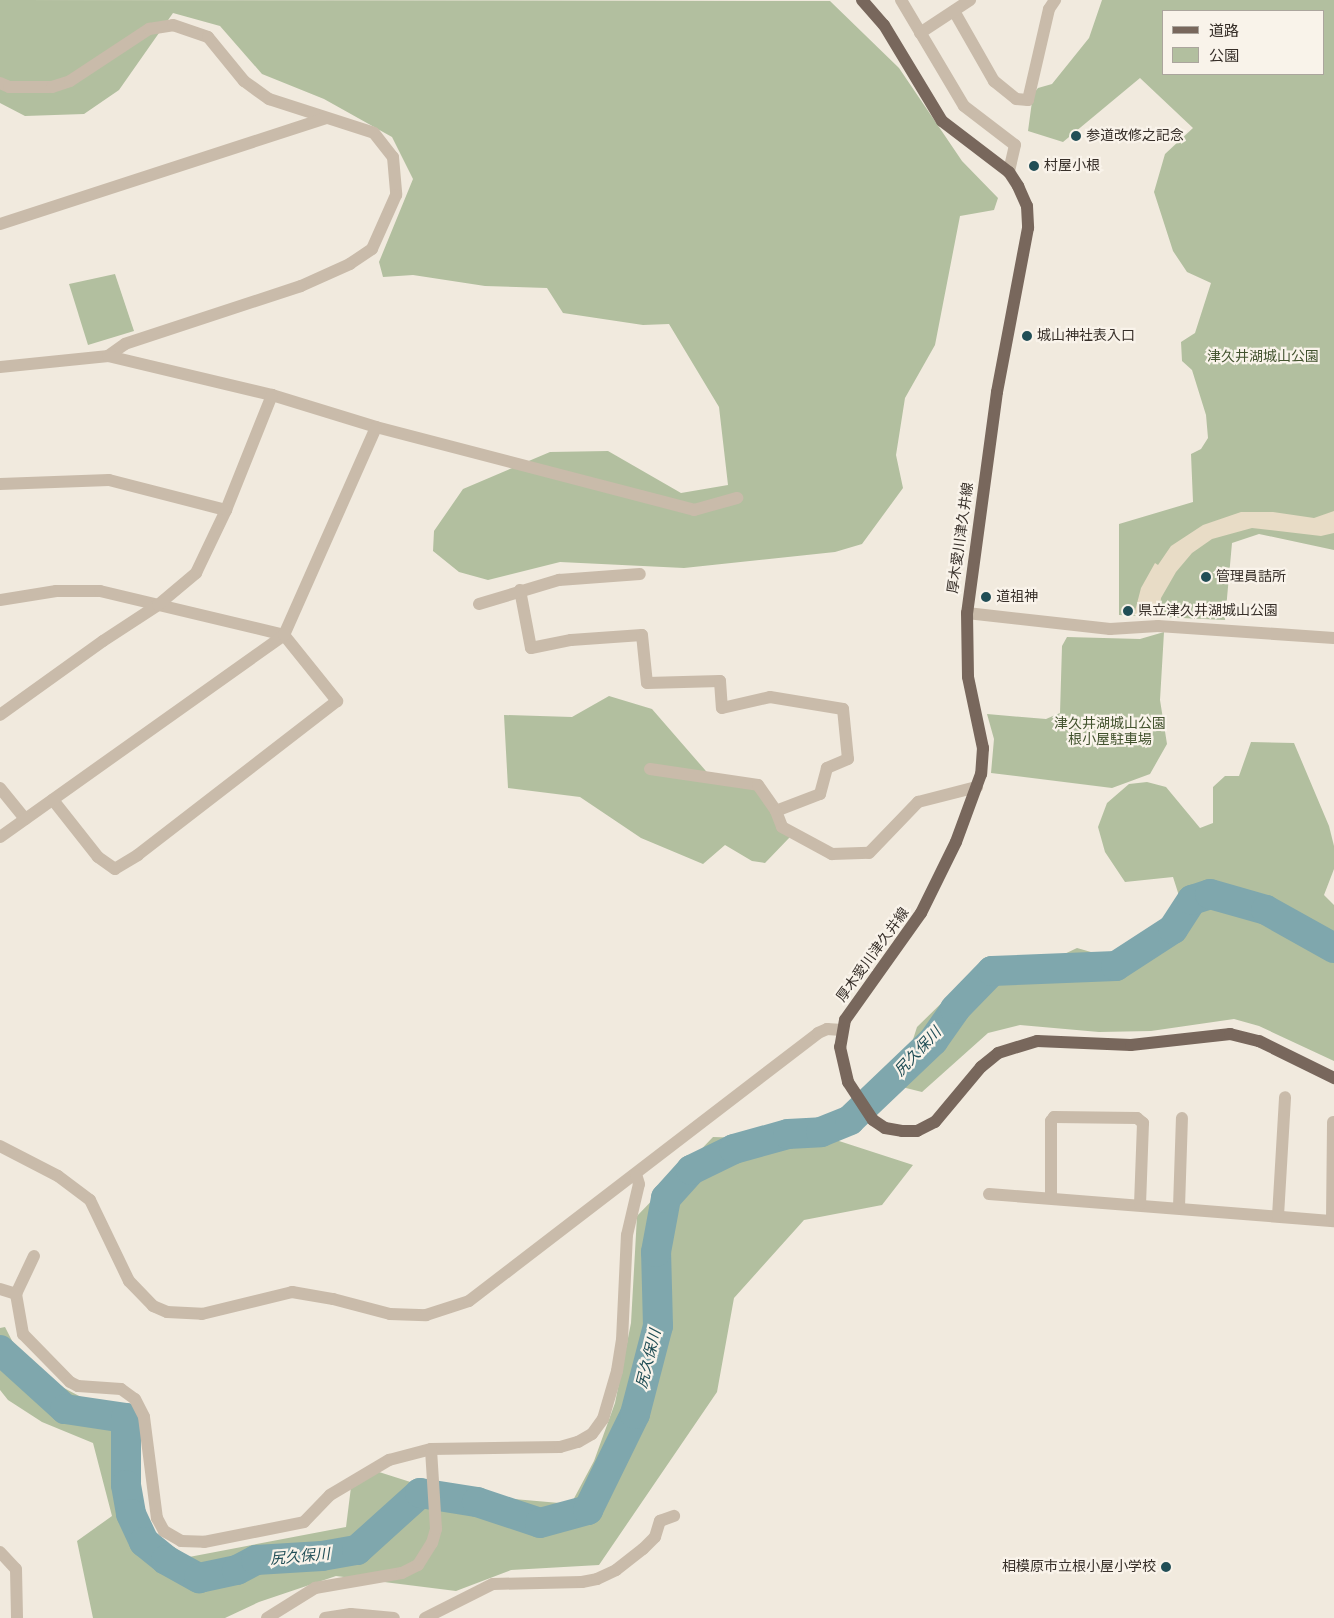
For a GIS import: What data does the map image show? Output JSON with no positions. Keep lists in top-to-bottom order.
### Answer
{
  "streets": {
    "main road": ["厚木愛川津久井線"]
  },
  "water": ["尻久保川"],
  "parks": ["津久井湖城山公園", "津久井湖城山公園 根小屋駐車場"],
  "places": [
    "参道改修之記念",
    "村屋小根",
    "城山神社表入口",
    "管理員詰所",
    "道祖神",
    "県立津久井湖城山公園",
    "相模原市立根小屋小学校"
  ],
  "legend": ["道路", "公園"]
}
